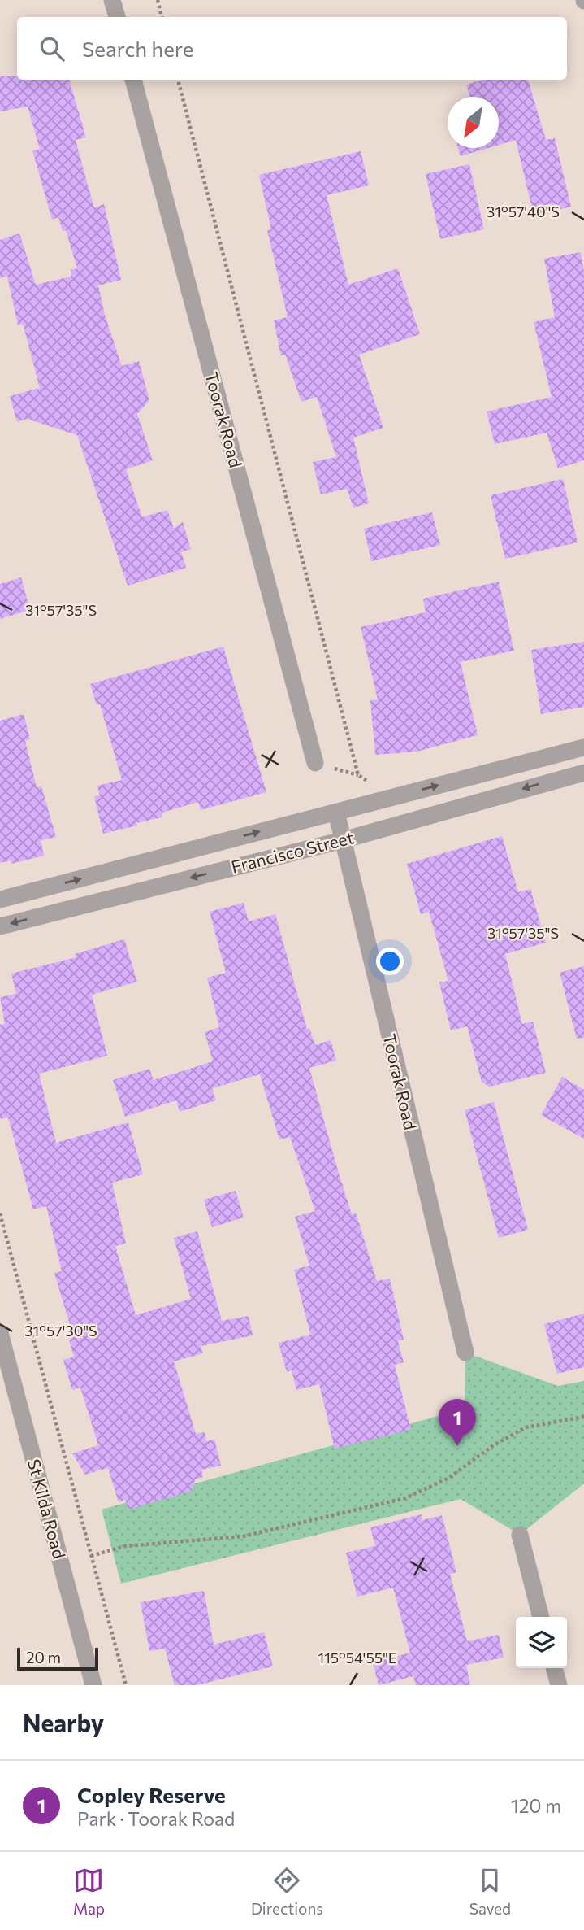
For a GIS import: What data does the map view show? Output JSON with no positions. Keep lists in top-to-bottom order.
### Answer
{
  "streets": {
    "street": ["Toorak Road", "Francisco Street", "St Kilda Road"]
  },
  "crossings": [
    ["Toorak Road", "Francisco Street"]
  ],
  "scale_bar": "20 m",
  "north": "bottom left",
  "page": {
    "search": "Search here",
    "pins": "1",
    "scale": "20 m",
    "heading": "Nearby",
    "list": [
      {
        "mark": "1",
        "name": "Copley Reserve",
        "note": "Park · Toorak Road",
        "value": "120 m"
      }
    ],
    "nav": ["Map", "Directions", "Saved"]
  },
  "coordinates": [
    "31°57'40\"S",
    "31°57'35\"S",
    "31°57'30\"S",
    "115°54'55\"E"
  ]
}
